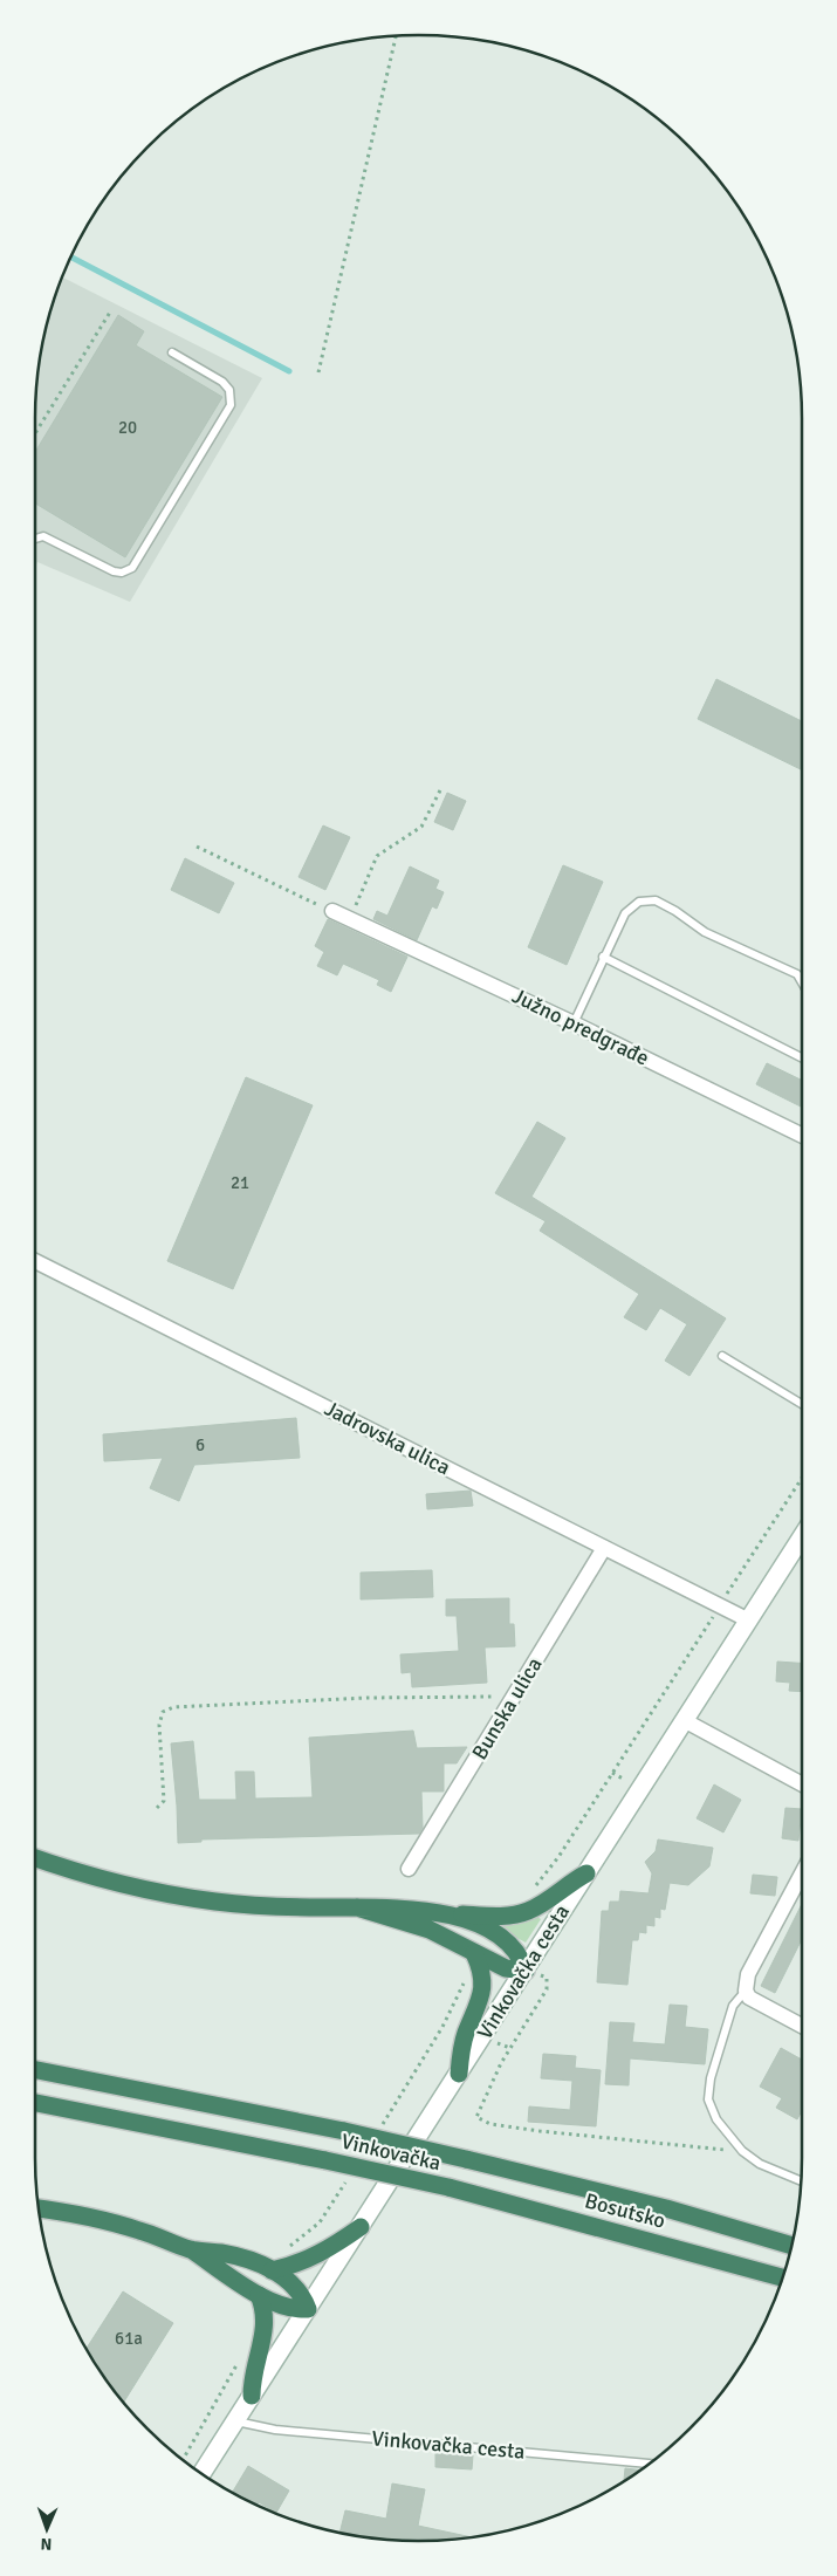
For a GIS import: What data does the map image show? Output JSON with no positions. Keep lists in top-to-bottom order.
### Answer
{
  "streets": {
    "highway": ["Vinkovačka", "Bosutsko"],
    "main road": ["Vinkovačka cesta"],
    "street": ["Južno predgrađe", "Jadrovska ulica", "Bunska ulica"]
  },
  "crossings": [
    ["Jadrovska ulica", "Bunska ulica"],
    ["Jadrovska ulica", "Vinkovačka cesta"],
    ["Vinkovačka", "Bosutsko"]
  ],
  "house_numbers": [
    "20",
    "21",
    "6",
    "61a"
  ],
  "north": "bottom"
}
